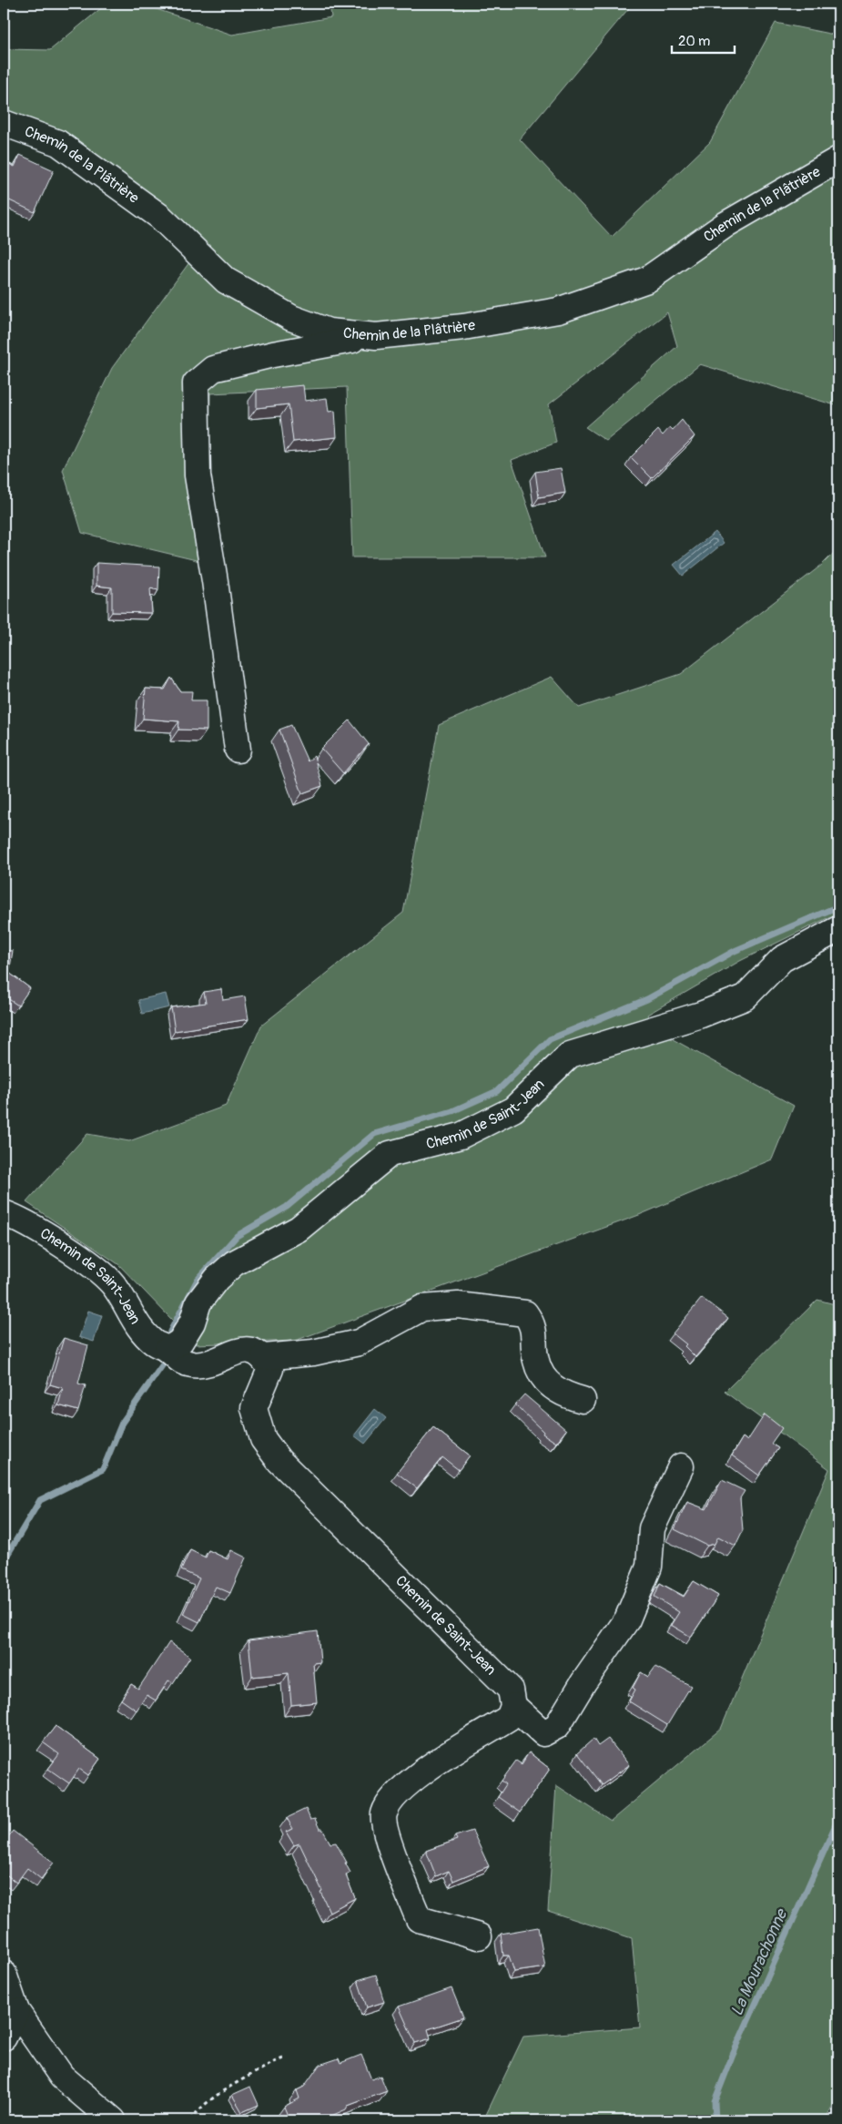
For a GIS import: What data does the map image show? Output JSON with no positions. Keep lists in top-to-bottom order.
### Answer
{
  "streets": {
    "street": ["Chemin de la Plâtrière", "Chemin de Saint-Jean"]
  },
  "water": ["La Mourachonne"],
  "scale_bar": "20 m"
}
